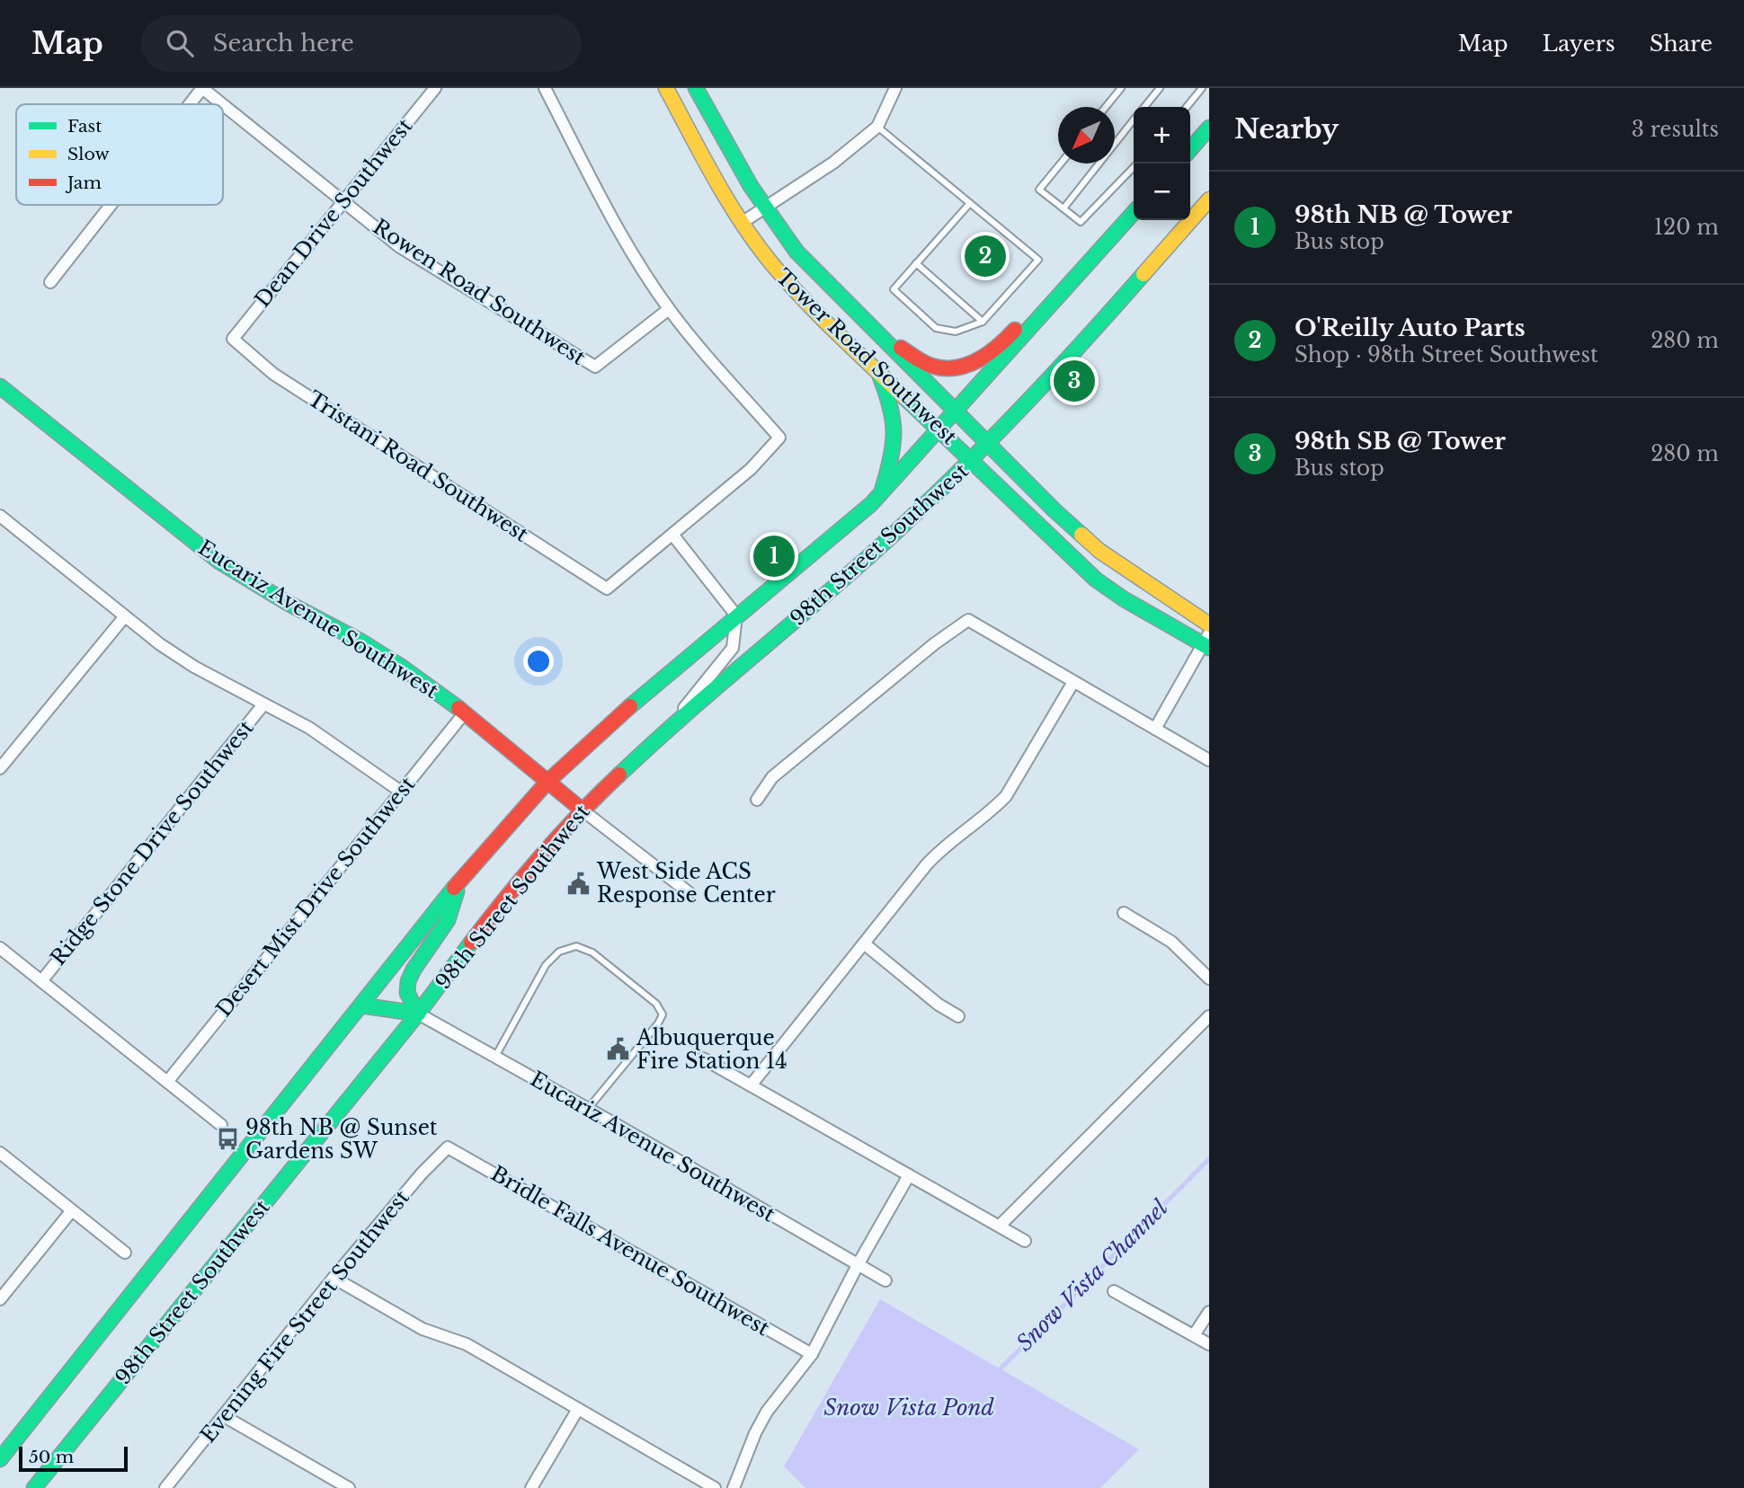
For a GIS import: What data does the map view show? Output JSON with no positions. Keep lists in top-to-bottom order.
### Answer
{
  "streets": {
    "main road": ["Tower Road Southwest", "98th Street Southwest", "Eucariz Avenue Southwest"],
    "street": [
      "Dean Drive Southwest",
      "Rowen Road Southwest",
      "Tristani Road Southwest",
      "Ridge Stone Drive Southwest",
      "Desert Mist Drive Southwest",
      "Bridle Falls Avenue Southwest",
      "Evening Fire Street Southwest"
    ]
  },
  "crossings": [
    ["Dean Drive Southwest", "Rowen Road Southwest"],
    ["Dean Drive Southwest", "Tristani Road Southwest"],
    ["Tower Road Southwest", "98th Street Southwest"],
    ["98th Street Southwest", "Eucariz Avenue Southwest"],
    ["Eucariz Avenue Southwest", "Desert Mist Drive Southwest"],
    ["Bridle Falls Avenue Southwest", "Evening Fire Street Southwest"]
  ],
  "water": ["Snow Vista Channel", "Snow Vista Pond"],
  "places": {
    "public building": ["West Side ACS Response Center", "Albuquerque Fire Station 14"],
    "bus stop": ["98th NB @ Sunset Gardens SW"]
  },
  "legend": ["Fast", "Slow", "Jam"],
  "scale_bar": "50 m",
  "north": "bottom left",
  "page": {
    "header": "Map",
    "search": "Search here",
    "nav": ["Map", "Layers", "Share"],
    "heading": ["Nearby", "3 results"],
    "map_buttons": ["+", "−"],
    "list": [
      {
        "mark": "1",
        "name": "98th NB @ Tower",
        "note": "Bus stop",
        "value": "120 m"
      },
      {
        "mark": "2",
        "name": "O'Reilly Auto Parts",
        "note": "Shop · 98th Street Southwest",
        "value": "280 m"
      },
      {
        "mark": "3",
        "name": "98th SB @ Tower",
        "note": "Bus stop",
        "value": "280 m"
      }
    ],
    "pins": ["2", "3", "1"],
    "scale": "50 m"
  }
}
